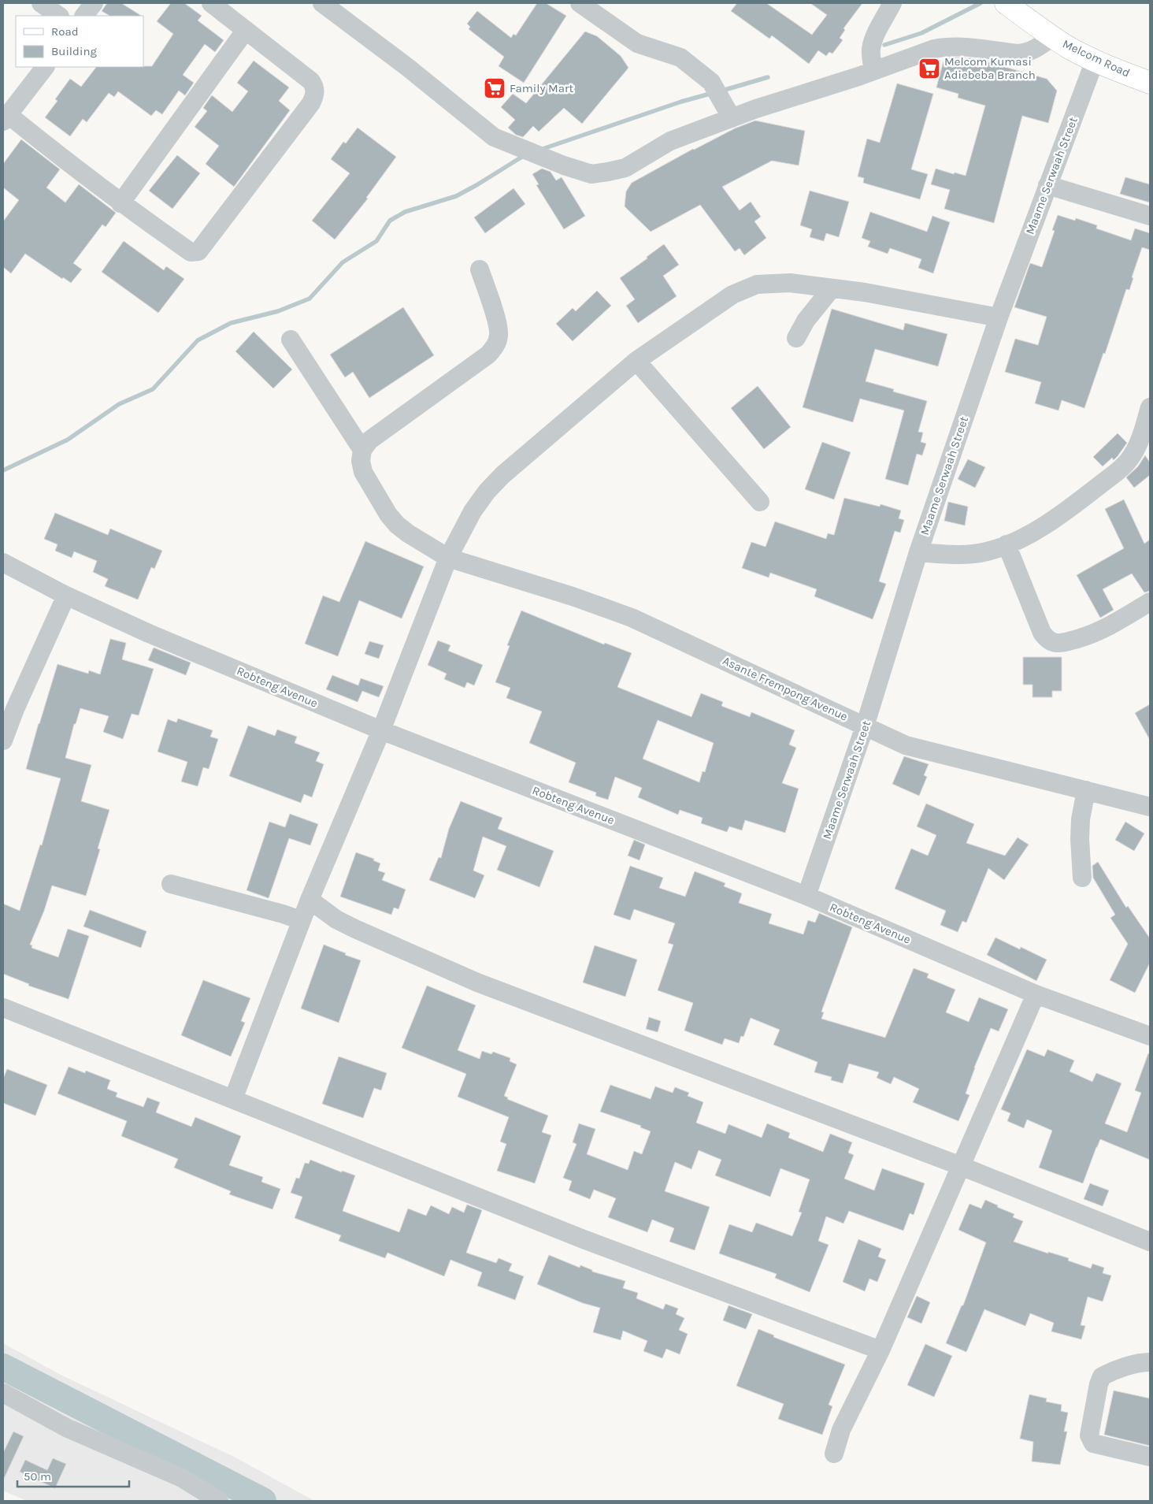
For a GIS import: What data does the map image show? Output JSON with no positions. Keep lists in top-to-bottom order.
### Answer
{
  "streets": {
    "main road": ["Melcom Road"],
    "street": ["Maame Serwaah Street", "Robteng Avenue", "Asante Frempong Avenue"]
  },
  "crossings": [
    ["Melcom Road", "Maame Serwaah Street"],
    ["Maame Serwaah Street", "Robteng Avenue"],
    ["Maame Serwaah Street", "Asante Frempong Avenue"]
  ],
  "places": {
    "supermarket": ["Melcom Kumasi Adiebeba Branch", "Family Mart"]
  },
  "legend": ["Road", "Building"],
  "scale_bar": "50 m"
}
